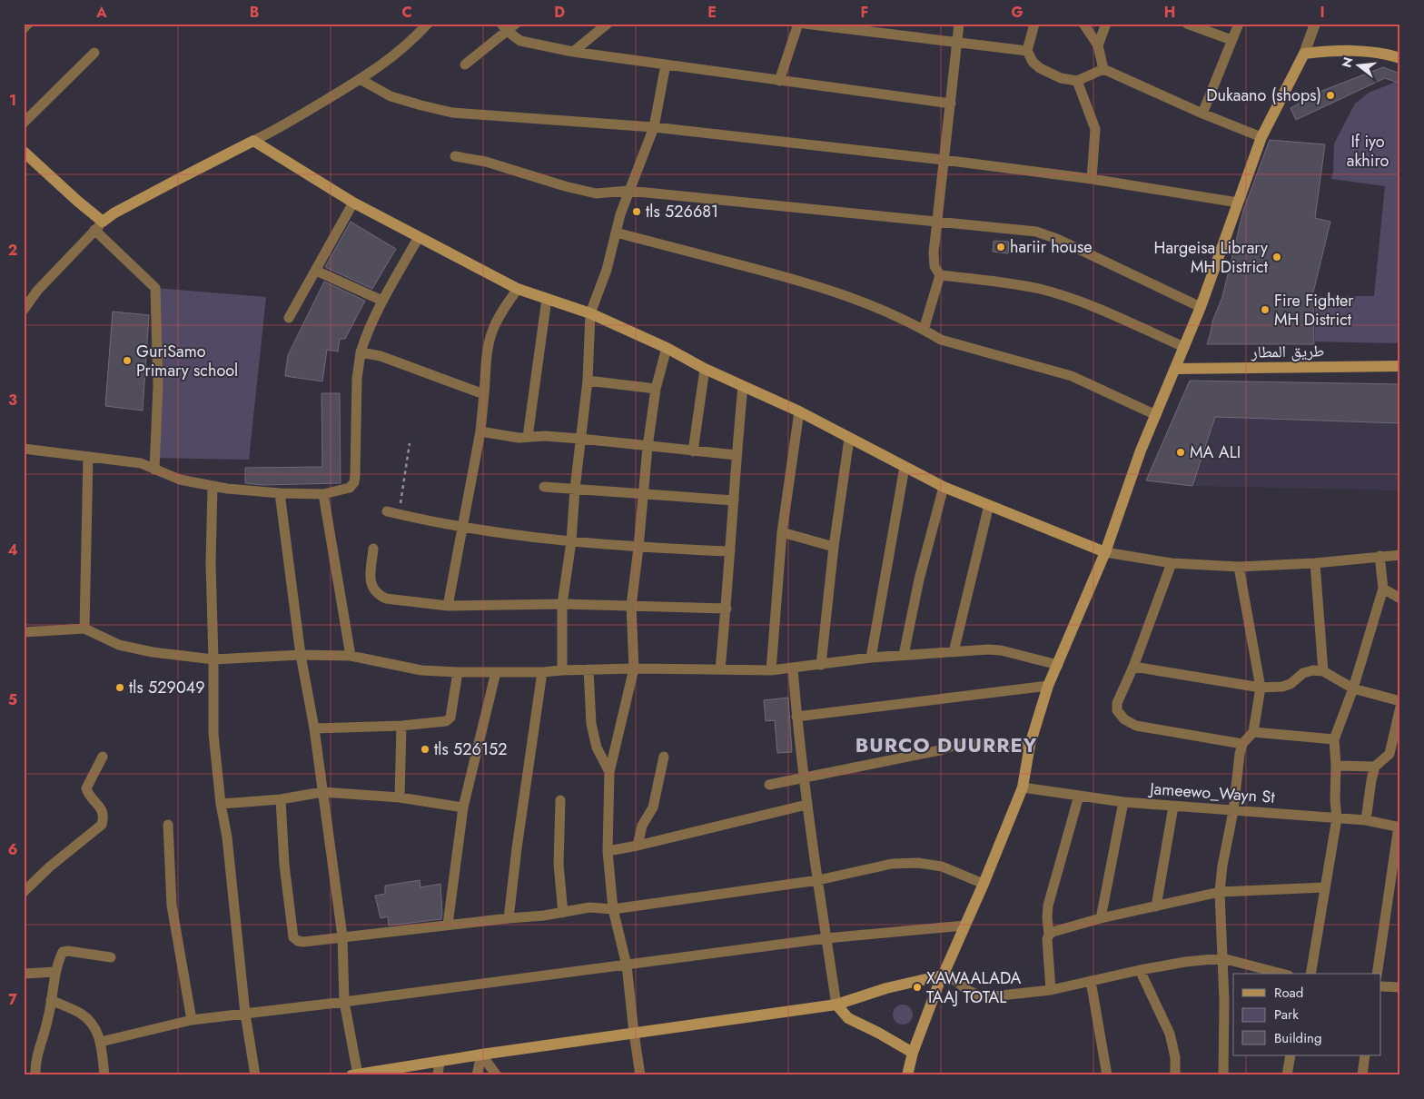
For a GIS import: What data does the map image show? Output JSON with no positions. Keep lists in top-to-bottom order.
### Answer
{
  "streets": {
    "main road": ["طريق المطار"],
    "street": ["Jameewo_Wayn St"]
  },
  "districts": ["BURCO DUURREY"],
  "parks": ["If iyo akhiro"],
  "places": [
    "Dukaano (shops)",
    "tls 526681",
    "hariir house",
    "Hargeisa Library MH District",
    "Fire Fighter MH District",
    "GuriSamo Primary school",
    "MA ALI",
    "tls 529049",
    "tls 526152",
    "XAWAALADA TAAJ TOTAL"
  ],
  "legend": ["Road", "Park", "Building"],
  "north": "left",
  "grid": {
    "columns": [
      "A",
      "B",
      "C",
      "D",
      "E",
      "F",
      "G",
      "H",
      "I"
    ],
    "rows": [
      "1",
      "2",
      "3",
      "4",
      "5",
      "6",
      "7"
    ]
  }
}
